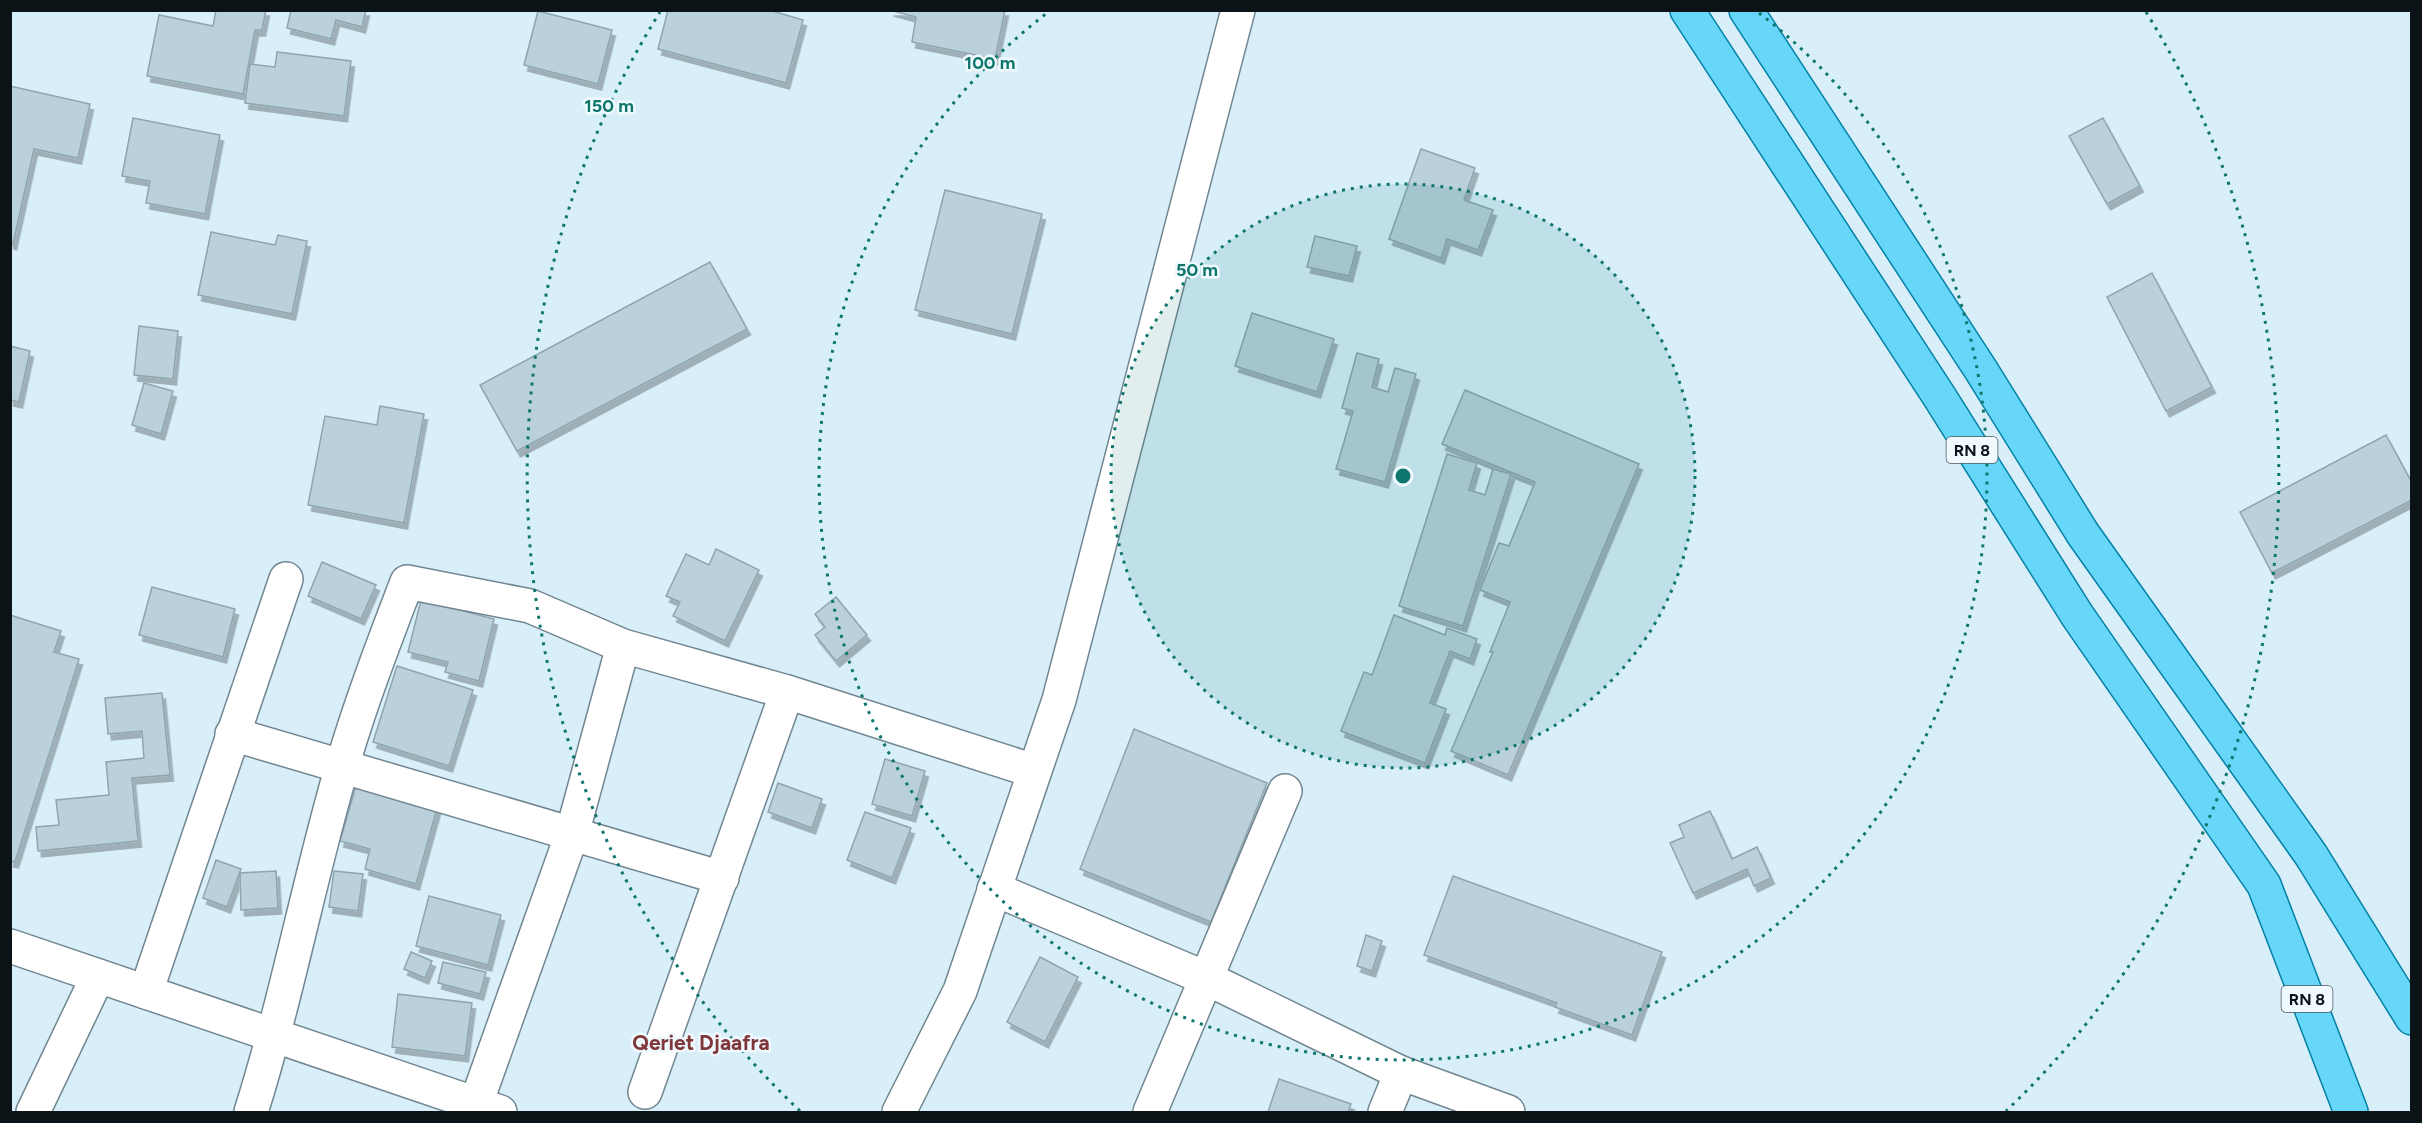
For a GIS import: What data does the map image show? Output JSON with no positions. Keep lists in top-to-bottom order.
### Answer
{
  "streets": {
    "main road": ["RN 8"]
  },
  "districts": ["Qeriet Djaafra"],
  "rings": ["100 m", "150 m", "50 m"]
}
